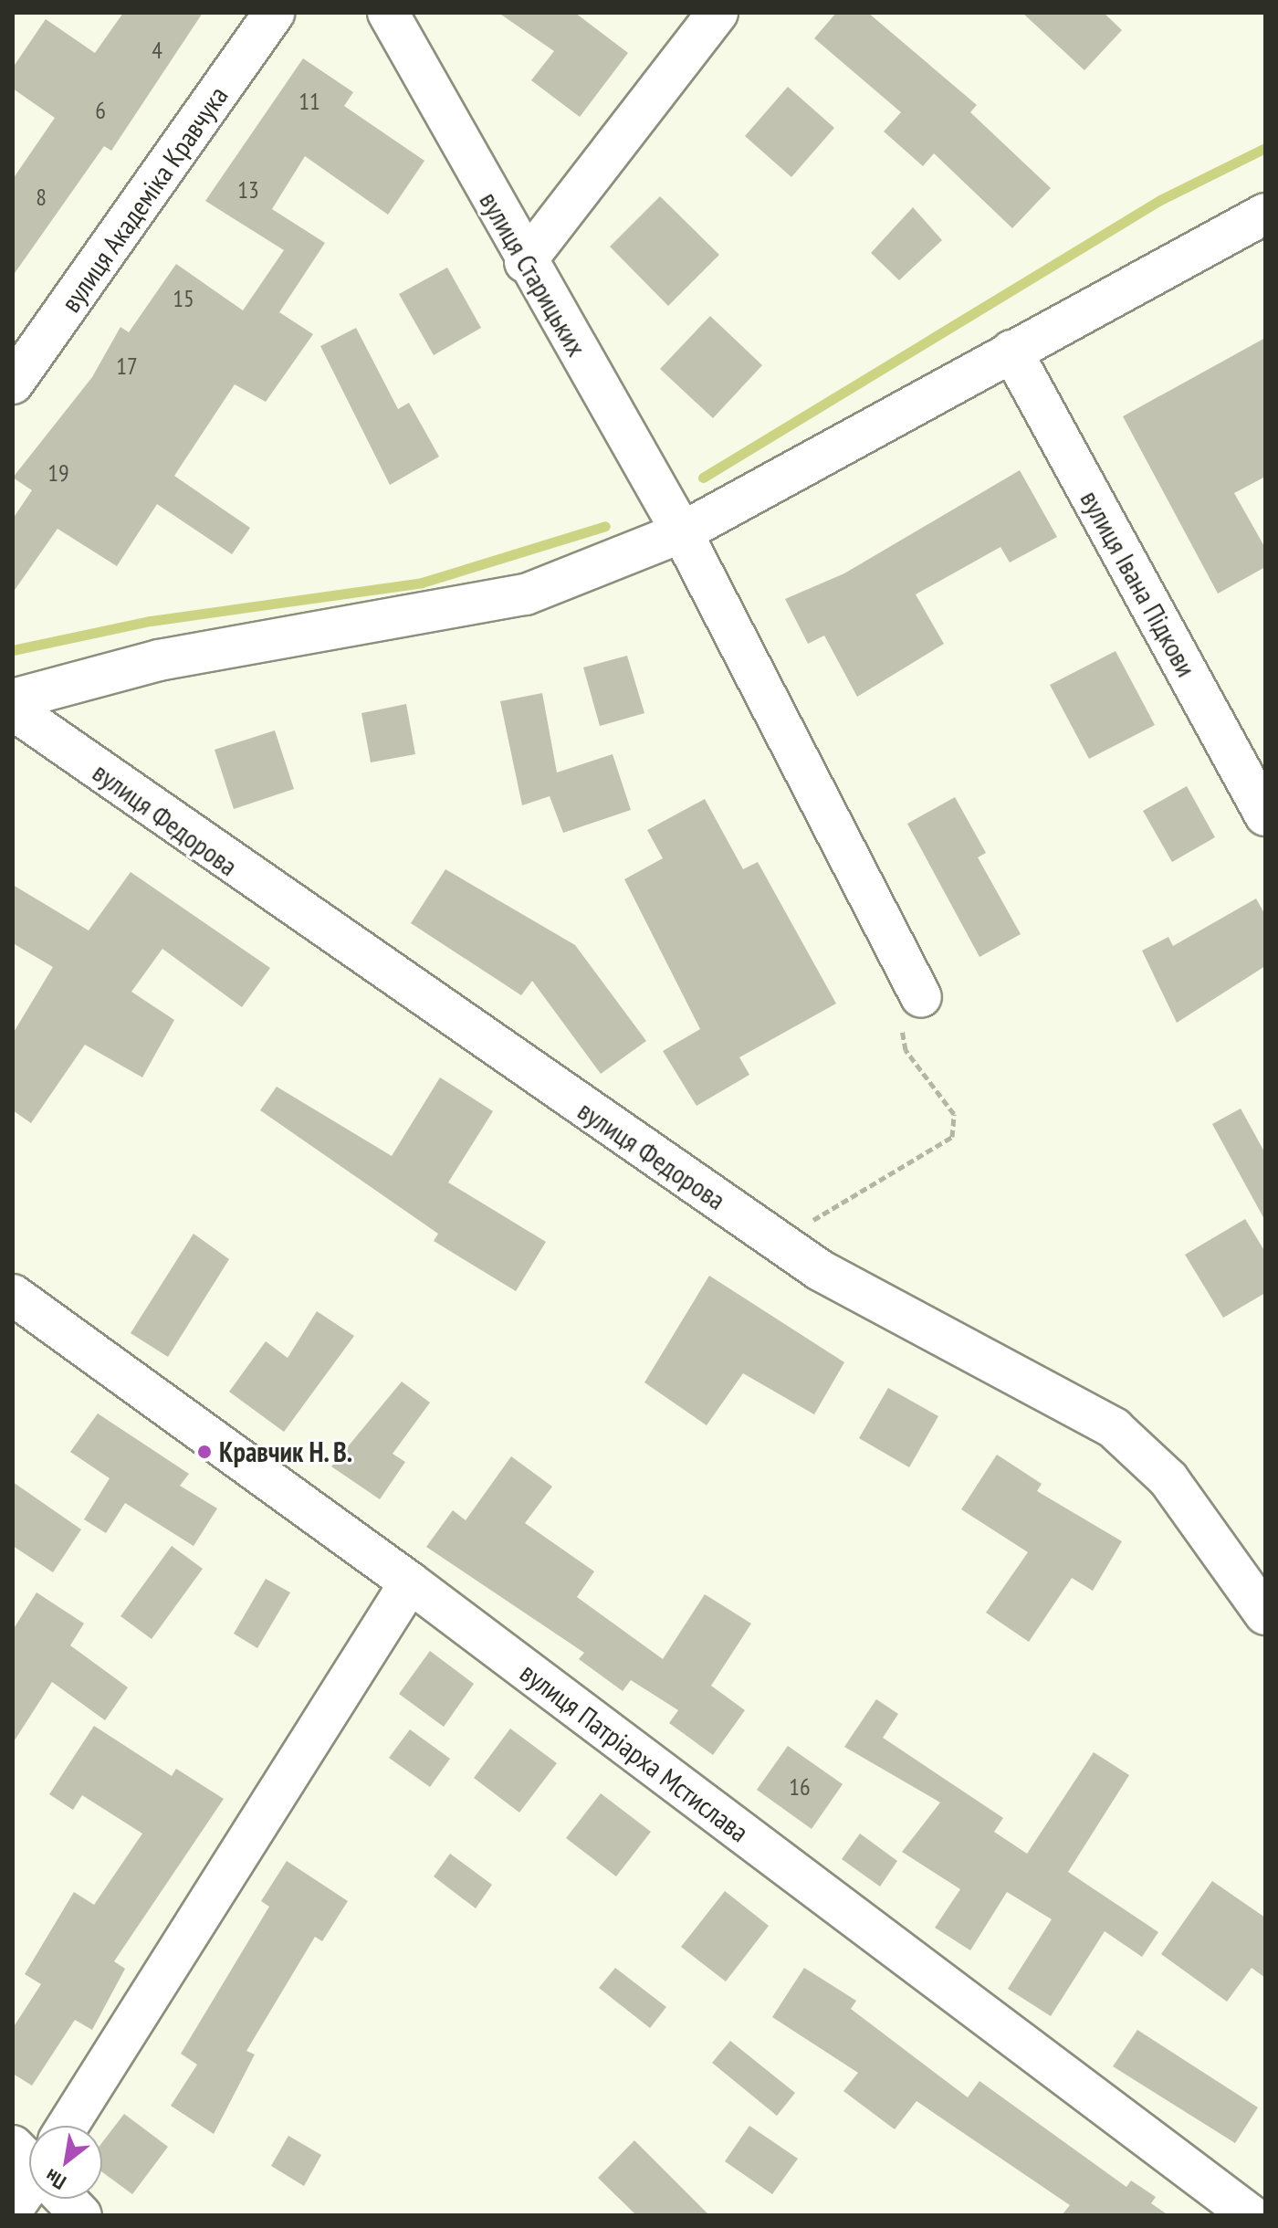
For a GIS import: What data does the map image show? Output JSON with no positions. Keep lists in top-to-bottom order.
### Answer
{
  "streets": {
    "street": [
      "вулиця Академіка Кравчука",
      "вулиця Старицьких",
      "вулиця Івана Підкови",
      "вулиця Федорова",
      "вулиця Патріарха Мстислава"
    ]
  },
  "places": ["Кравчик Н. В."],
  "house_numbers": [
    "4",
    "11",
    "6",
    "13",
    "8",
    "15",
    "17",
    "19",
    "16"
  ],
  "north": "bottom left"
}
